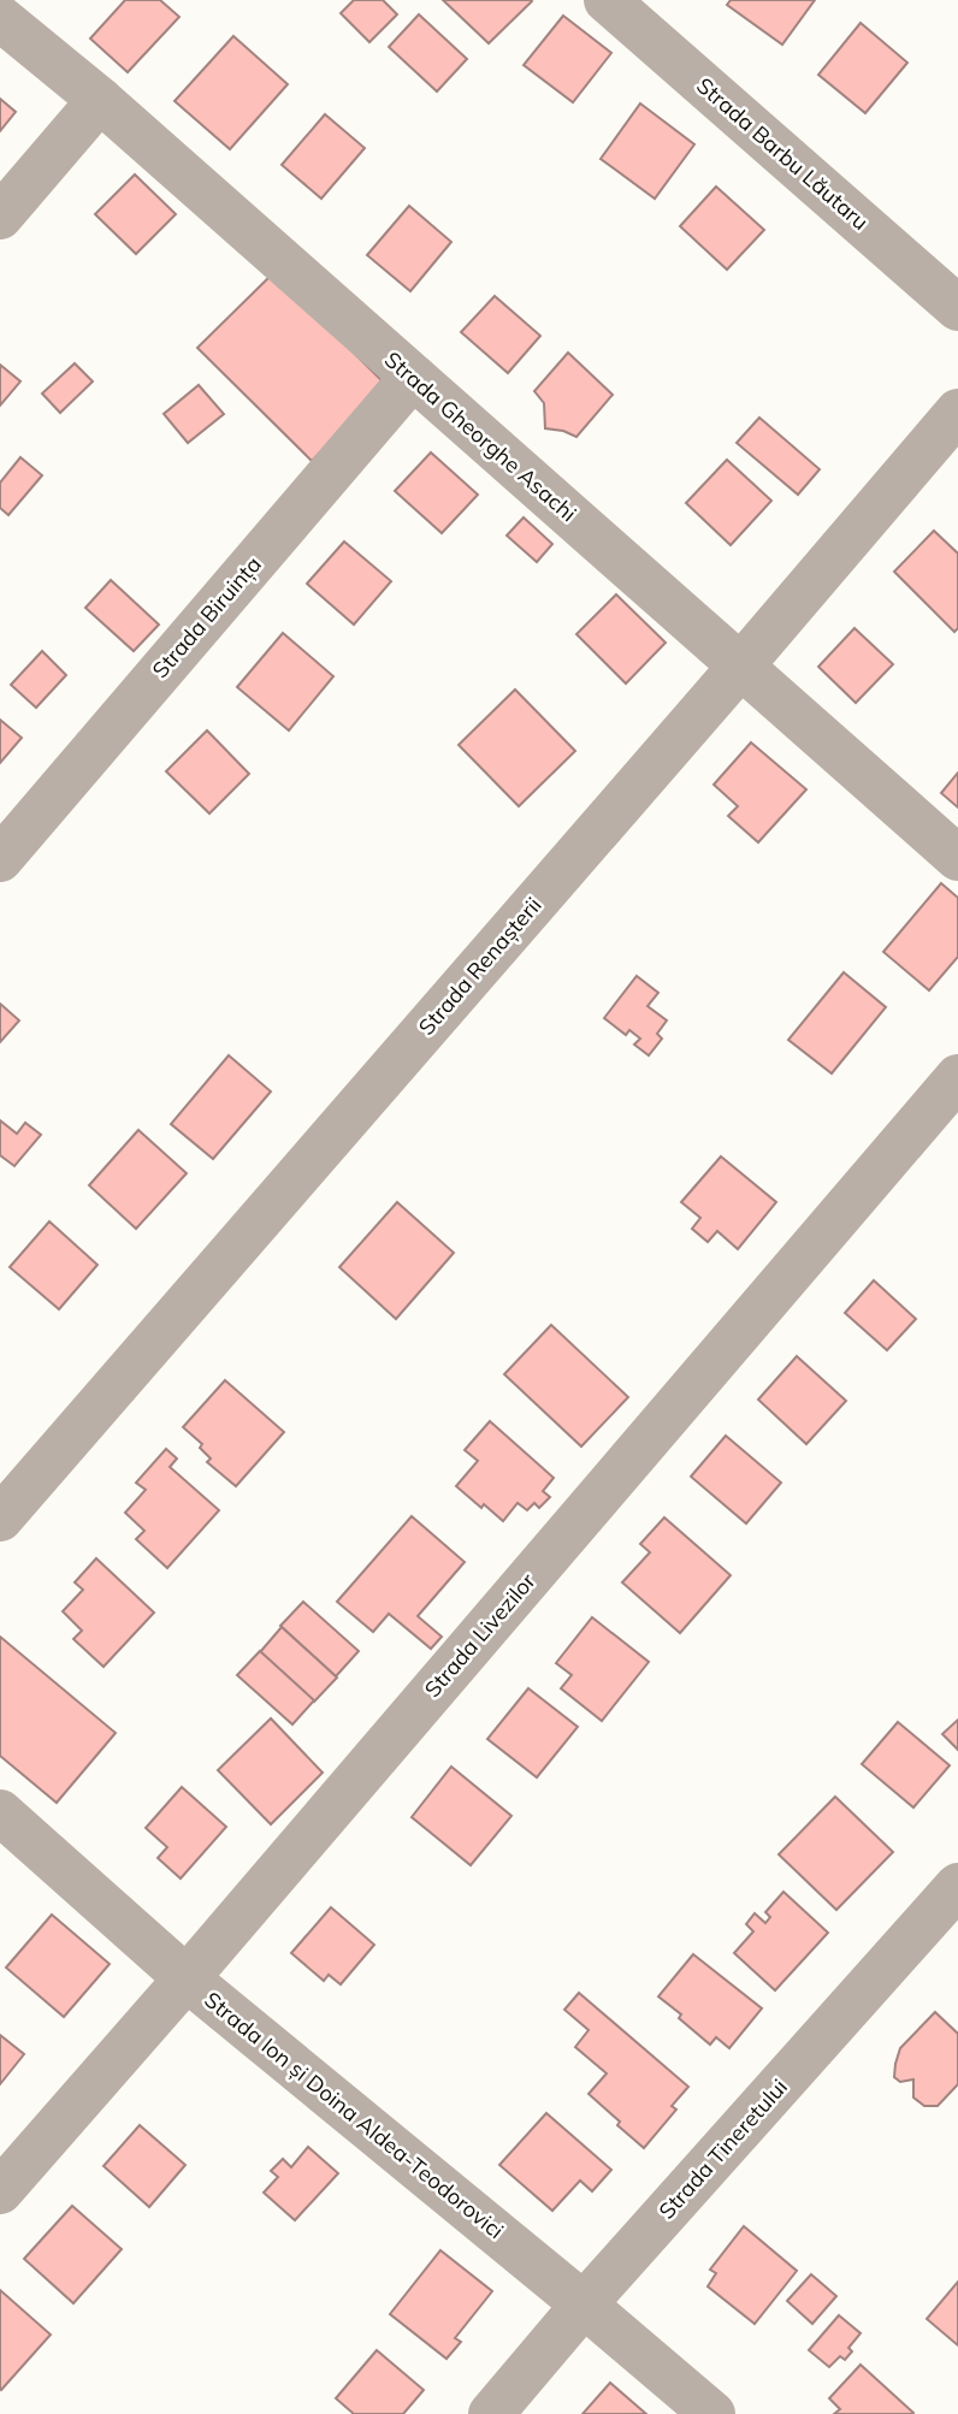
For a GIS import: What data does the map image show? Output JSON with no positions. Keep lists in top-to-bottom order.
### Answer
{
  "streets": {
    "street": [
      "Strada Barbu Lăutaru",
      "Strada Gheorghe Asachi",
      "Strada Biruința",
      "Strada Renașterii",
      "Strada Livezilor",
      "Strada Ion și Doina Aldea-Teodorovici",
      "Strada Tineretului"
    ]
  },
  "crossings": [
    ["Strada Gheorghe Asachi", "Strada Biruința"],
    ["Strada Gheorghe Asachi", "Strada Renașterii"],
    ["Strada Livezilor", "Strada Ion și Doina Aldea-Teodorovici"],
    ["Strada Ion și Doina Aldea-Teodorovici", "Strada Tineretului"]
  ]
}
